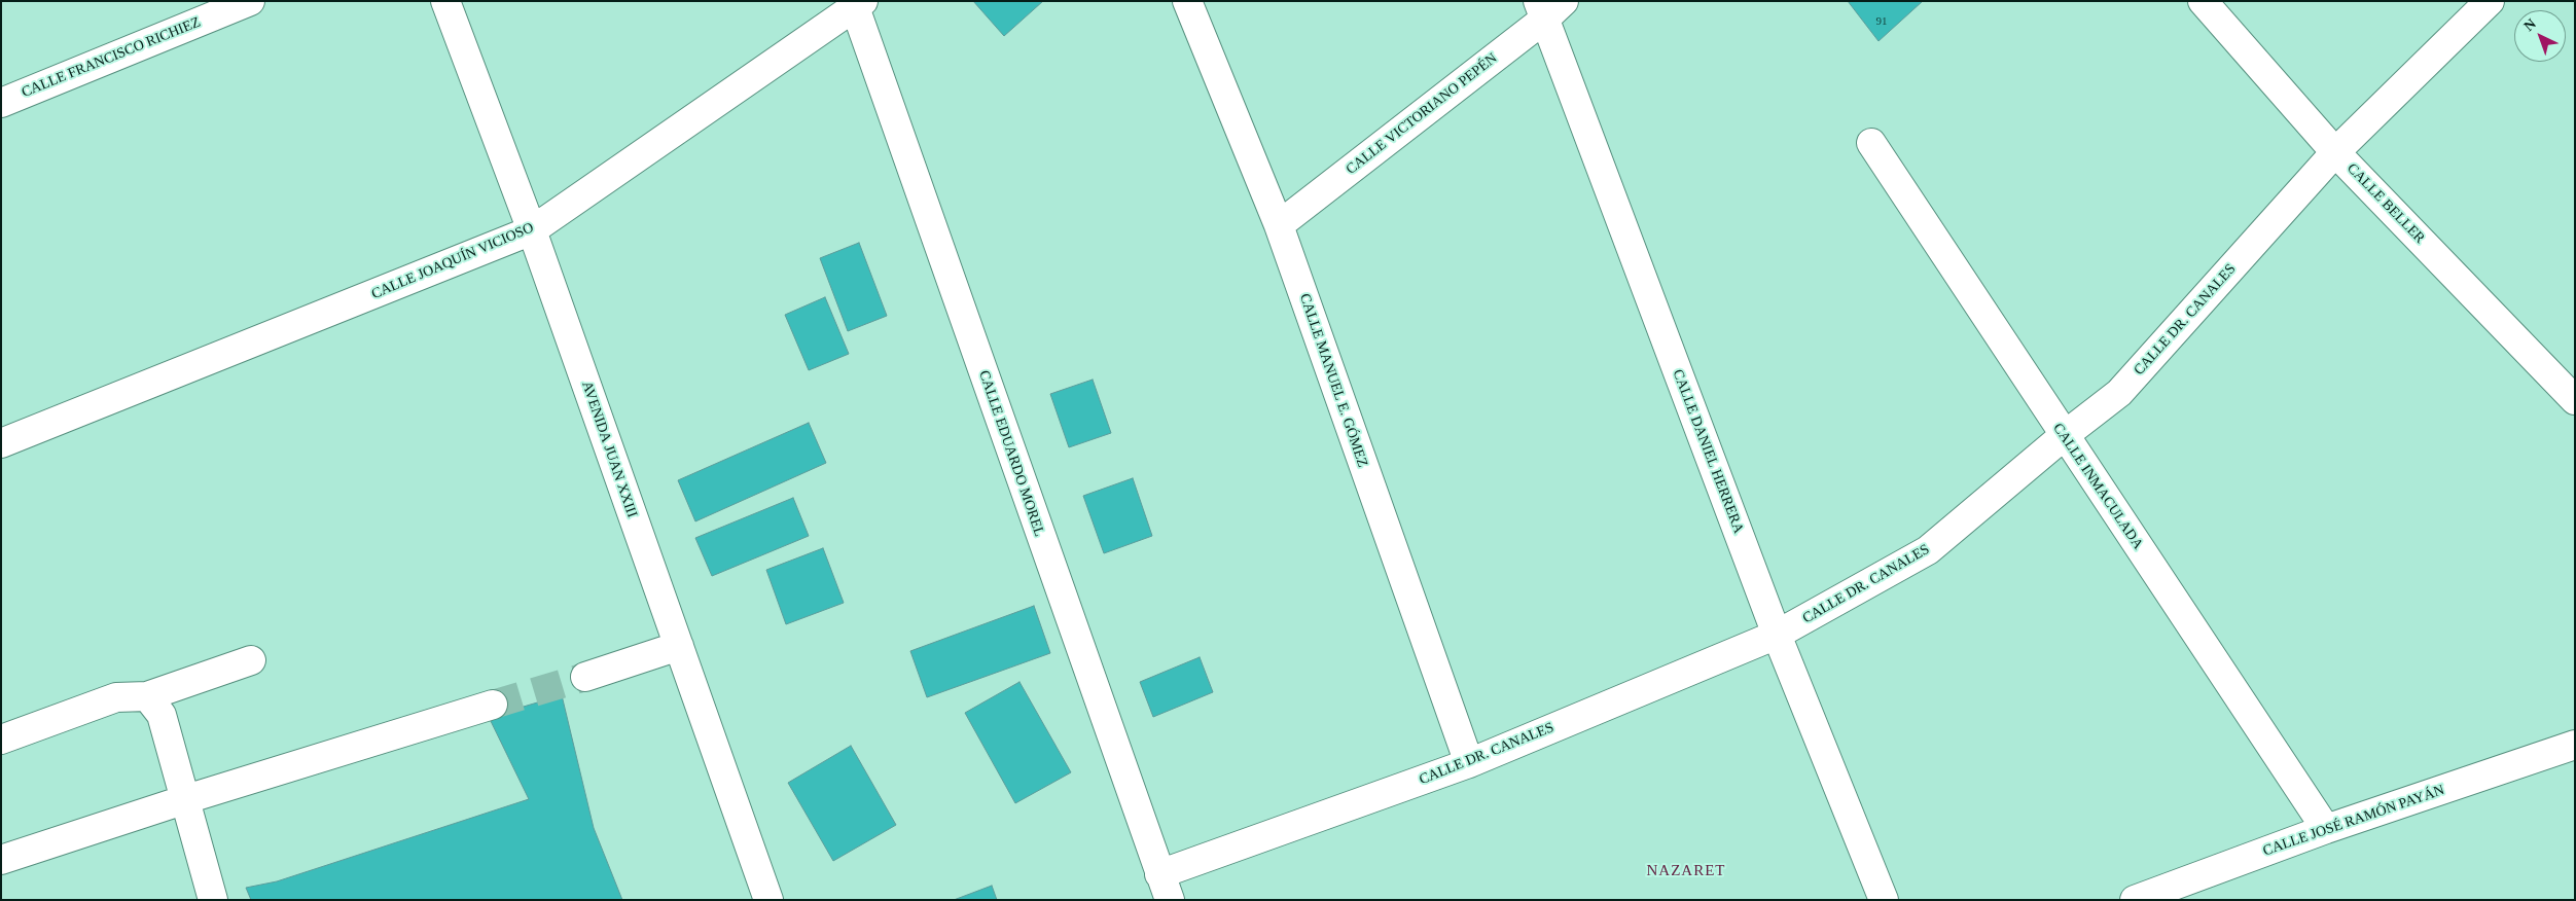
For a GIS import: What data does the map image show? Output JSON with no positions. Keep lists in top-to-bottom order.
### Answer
{
  "streets": {
    "street": [
      "CALLE FRANCISCO RICHIEZ",
      "CALLE VICTORIANO PEPÉN",
      "CALLE BELLER",
      "CALLE JOAQUÍN VICIOSO",
      "CALLE DR. CANALES",
      "CALLE MANUEL E. GÓMEZ",
      "AVENIDA JUAN XXIII",
      "CALLE DANIEL HERRERA",
      "CALLE EDUARDO MOREL",
      "CALLE INMACULADA",
      "CALLE JOSÉ RAMÓN PAYÁN"
    ]
  },
  "crossings": [
    ["CALLE VICTORIANO PEPÉN", "CALLE MANUEL E. GÓMEZ"],
    ["CALLE VICTORIANO PEPÉN", "CALLE DANIEL HERRERA"],
    ["CALLE BELLER", "CALLE DR. CANALES"],
    ["CALLE JOAQUÍN VICIOSO", "AVENIDA JUAN XXIII"],
    ["CALLE JOAQUÍN VICIOSO", "CALLE EDUARDO MOREL"],
    ["CALLE DR. CANALES", "CALLE MANUEL E. GÓMEZ"],
    ["CALLE DR. CANALES", "CALLE DANIEL HERRERA"],
    ["CALLE DR. CANALES", "CALLE EDUARDO MOREL"],
    ["CALLE DR. CANALES", "CALLE INMACULADA"],
    ["CALLE INMACULADA", "CALLE JOSÉ RAMÓN PAYÁN"]
  ],
  "districts": ["NAZARET"],
  "house_numbers": ["91"],
  "north": "top left"
}
